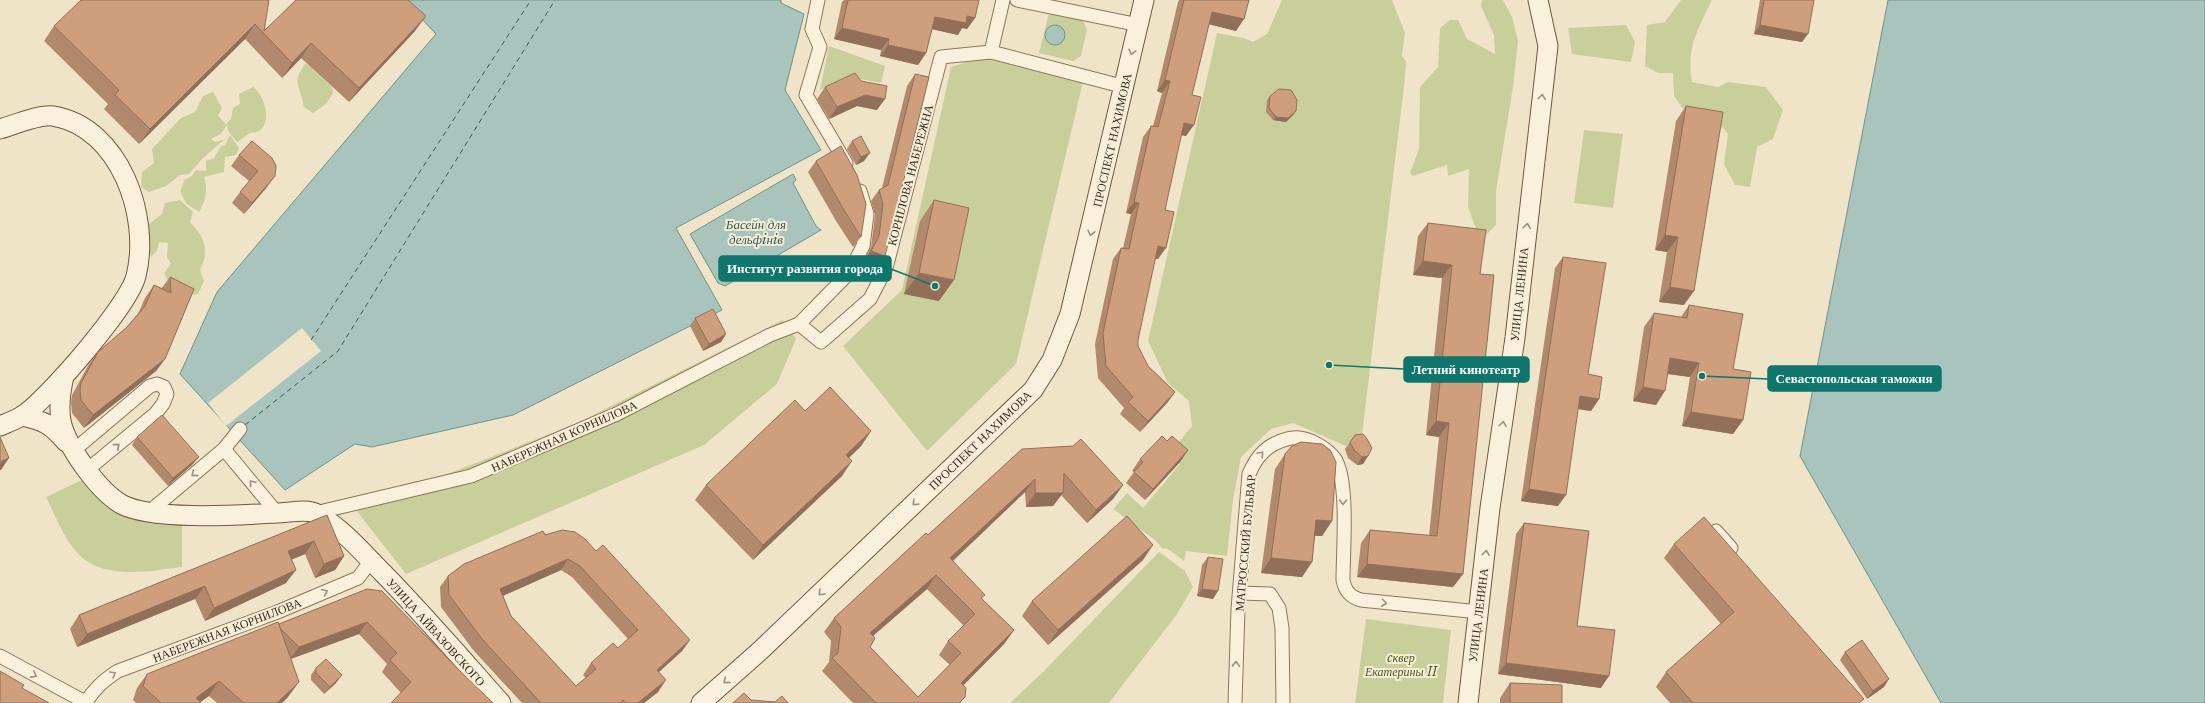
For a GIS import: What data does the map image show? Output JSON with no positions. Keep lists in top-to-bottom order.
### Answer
{
  "streets": {
    "main road": ["ПРОСПЕКТ НАХИМОВА", "УЛИЦА ЛЕНИНА", "УЛИЦА АЙВАЗОВСКОГО"],
    "street": ["КОРНІЛОВА НАБЕРЕЖНА", "НАБЕРЕЖНАЯ КОРНИЛОВА", "МАТРОССКИЙ БУЛЬВАР"]
  },
  "crossings": [
    ["КОРНІЛОВА НАБЕРЕЖНА", "НАБЕРЕЖНАЯ КОРНИЛОВА"],
    ["УЛИЦА ЛЕНИНА", "МАТРОССКИЙ БУЛЬВАР"],
    ["НАБЕРЕЖНАЯ КОРНИЛОВА", "УЛИЦА АЙВАЗОВСКОГО"]
  ],
  "one_way": ["ПРОСПЕКТ НАХИМОВА", "УЛИЦА ЛЕНИНА", "НАБЕРЕЖНАЯ КОРНИЛОВА"],
  "water": ["Басейн для дельфiнiв"],
  "parks": ["cквер Екатерины II"],
  "places": ["Институт развития города", "Летний кинотеатр", "Севастопольская таможня"]
}
